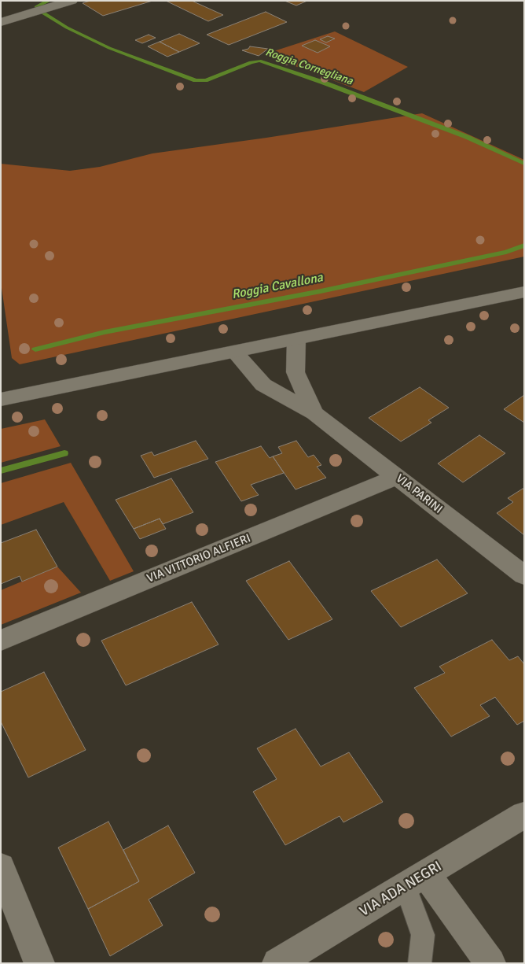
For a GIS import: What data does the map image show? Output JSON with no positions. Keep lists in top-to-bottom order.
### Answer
{
  "streets": {
    "street": ["VIA PARINI", "VIA VITTORIO ALFIERI", "VIA ADA NEGRI"]
  },
  "crossings": [
    ["VIA PARINI", "VIA VITTORIO ALFIERI"]
  ],
  "water": ["Roggia Cornegliana", "Roggia Cavallona"]
}
